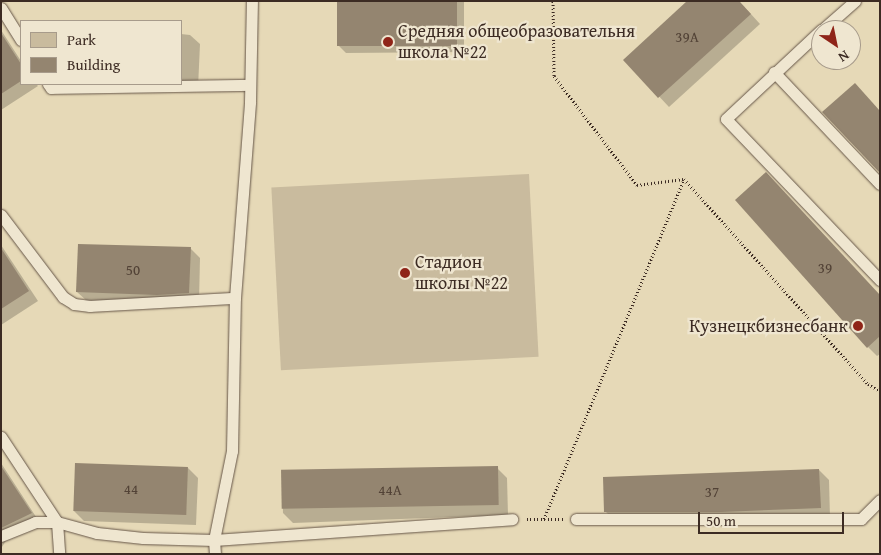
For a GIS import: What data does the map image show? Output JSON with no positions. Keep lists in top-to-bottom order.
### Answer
{
  "places": ["Средняя общеобразовательня школа №22", "Стадион школы №22", "Кузнецкбизнесбанк"],
  "house_numbers": [
    "39А",
    "39",
    "50",
    "44",
    "44А",
    "37"
  ],
  "legend": ["Park", "Building"],
  "scale_bar": "50 m",
  "north": "bottom right"
}
